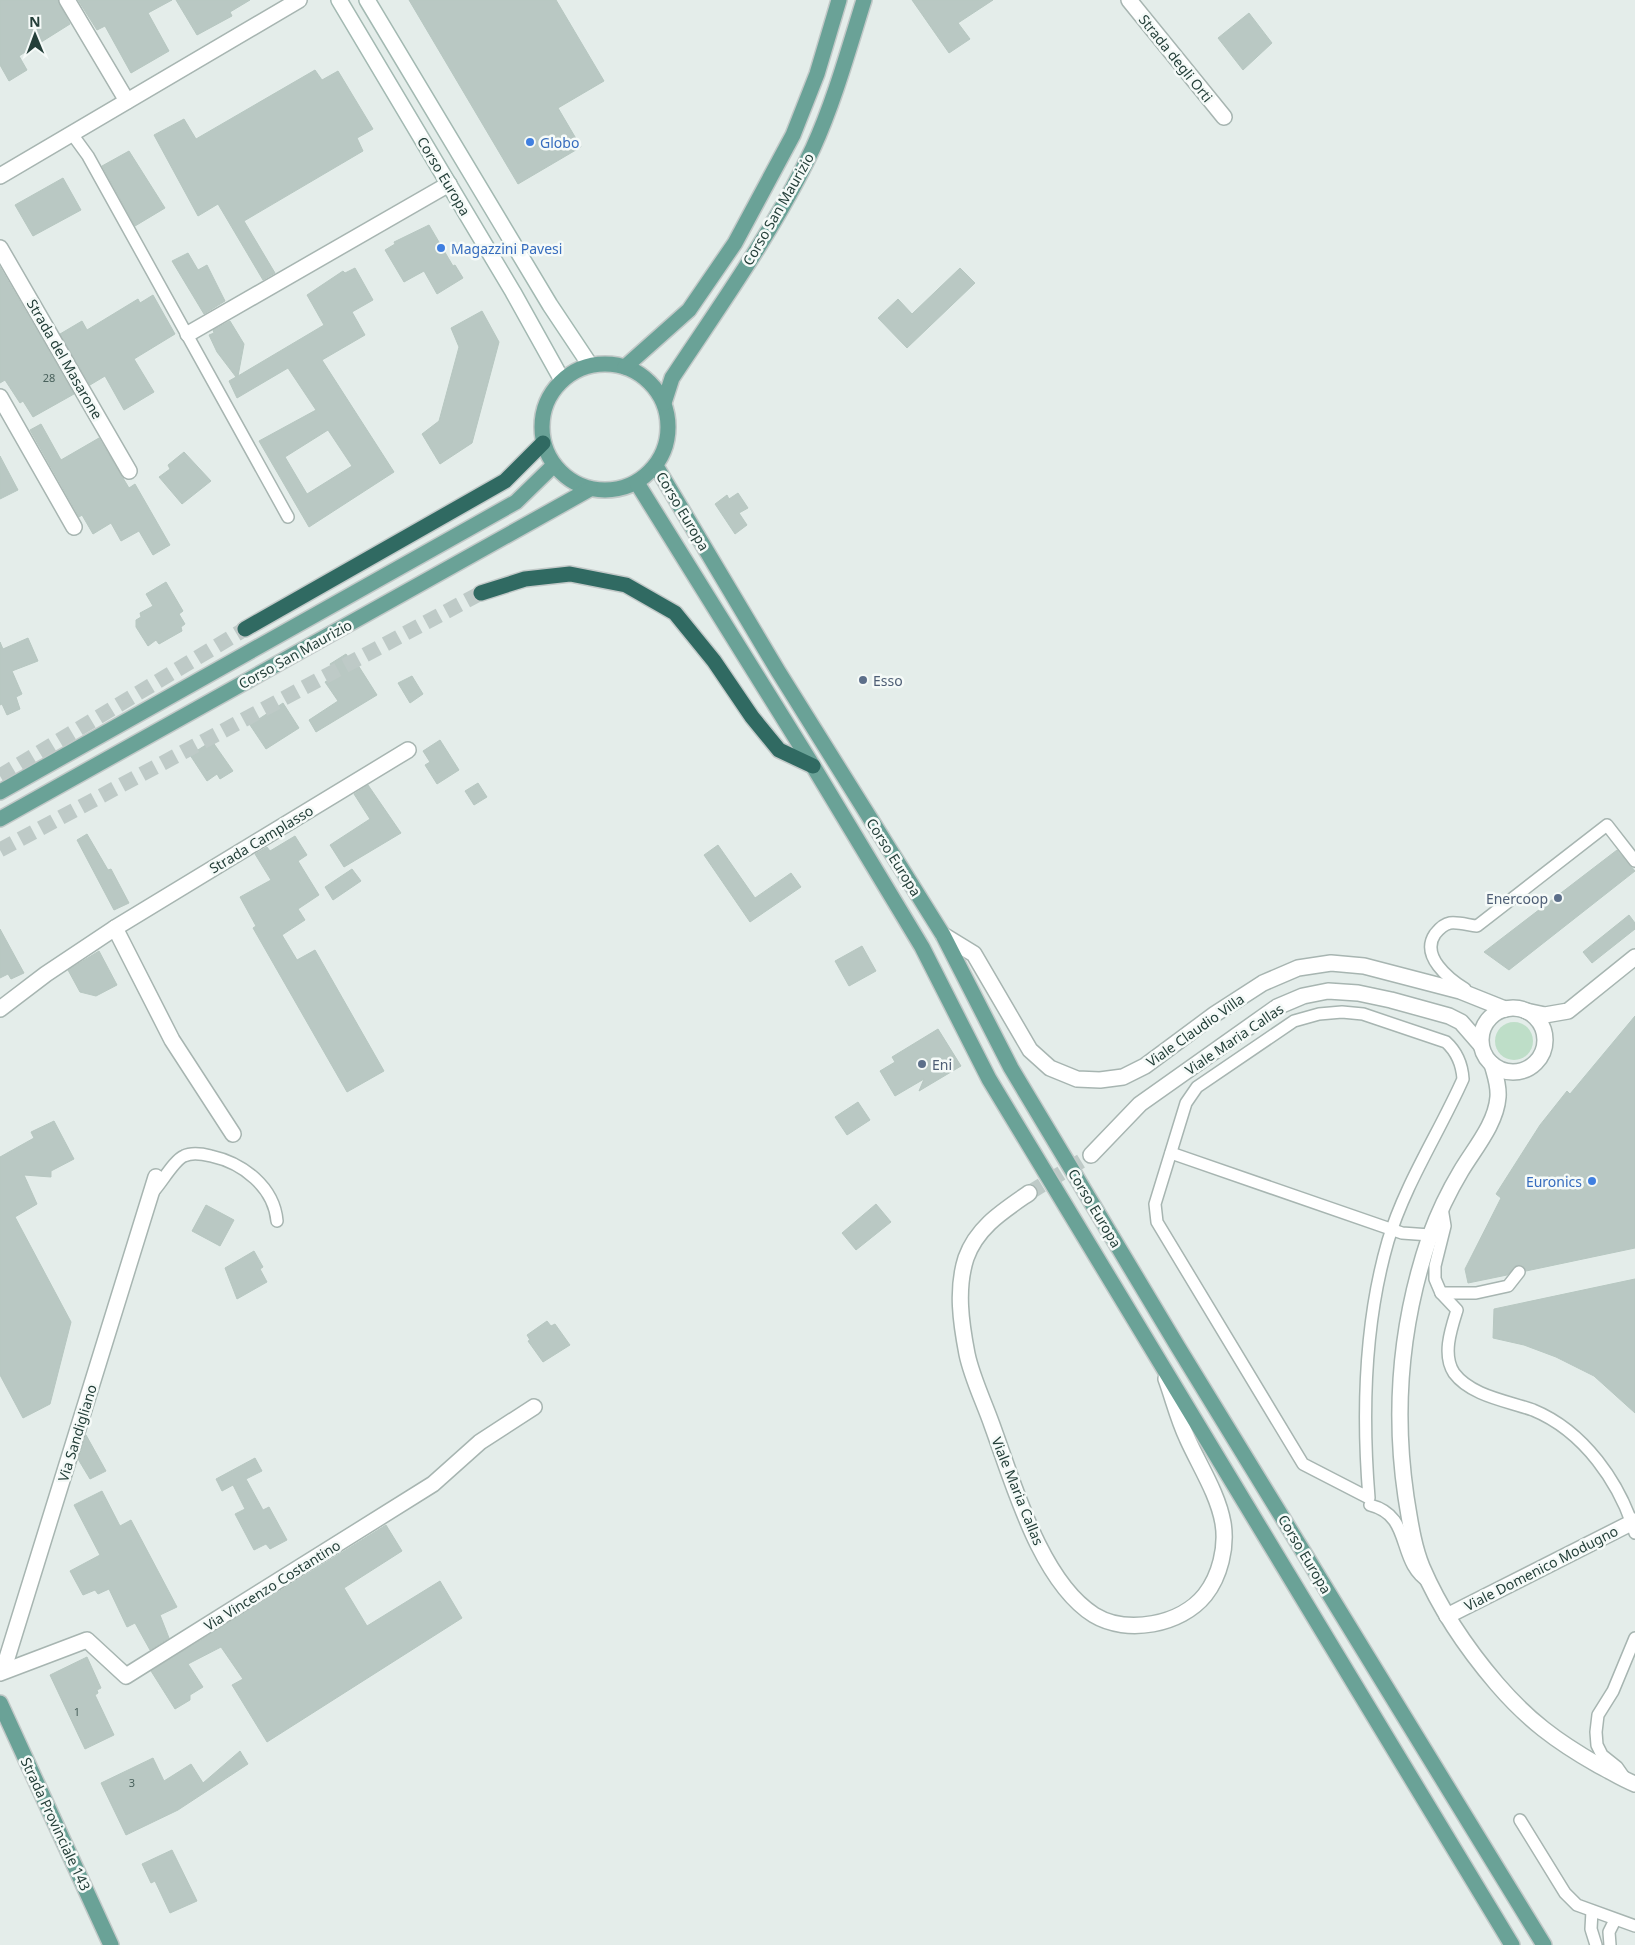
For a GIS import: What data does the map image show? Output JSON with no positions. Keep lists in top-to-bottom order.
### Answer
{
  "streets": {
    "main road": ["Corso Europa", "Corso San Maurizio", "Strada Provinciale 143"],
    "street": [
      "Strada degli Orti",
      "Strada del Masarone",
      "Strada Camplasso",
      "Viale Claudio Villa",
      "Viale Maria Callas",
      "Via Sandigliano",
      "Viale Domenico Modugno",
      "Via Vincenzo Costantino"
    ]
  },
  "crossings": [
    ["Corso Europa", "Corso San Maurizio"],
    ["Corso Europa", "Viale Claudio Villa"],
    ["Corso Europa", "Viale Maria Callas"],
    ["Viale Claudio Villa", "Viale Maria Callas"],
    ["Via Sandigliano", "Via Vincenzo Costantino"]
  ],
  "places": [
    "Globo",
    "Magazzini Pavesi",
    "Esso",
    "Enercoop",
    "Eni",
    "Euronics"
  ],
  "house_numbers": ["28", "1", "3"],
  "north": "top"
}
